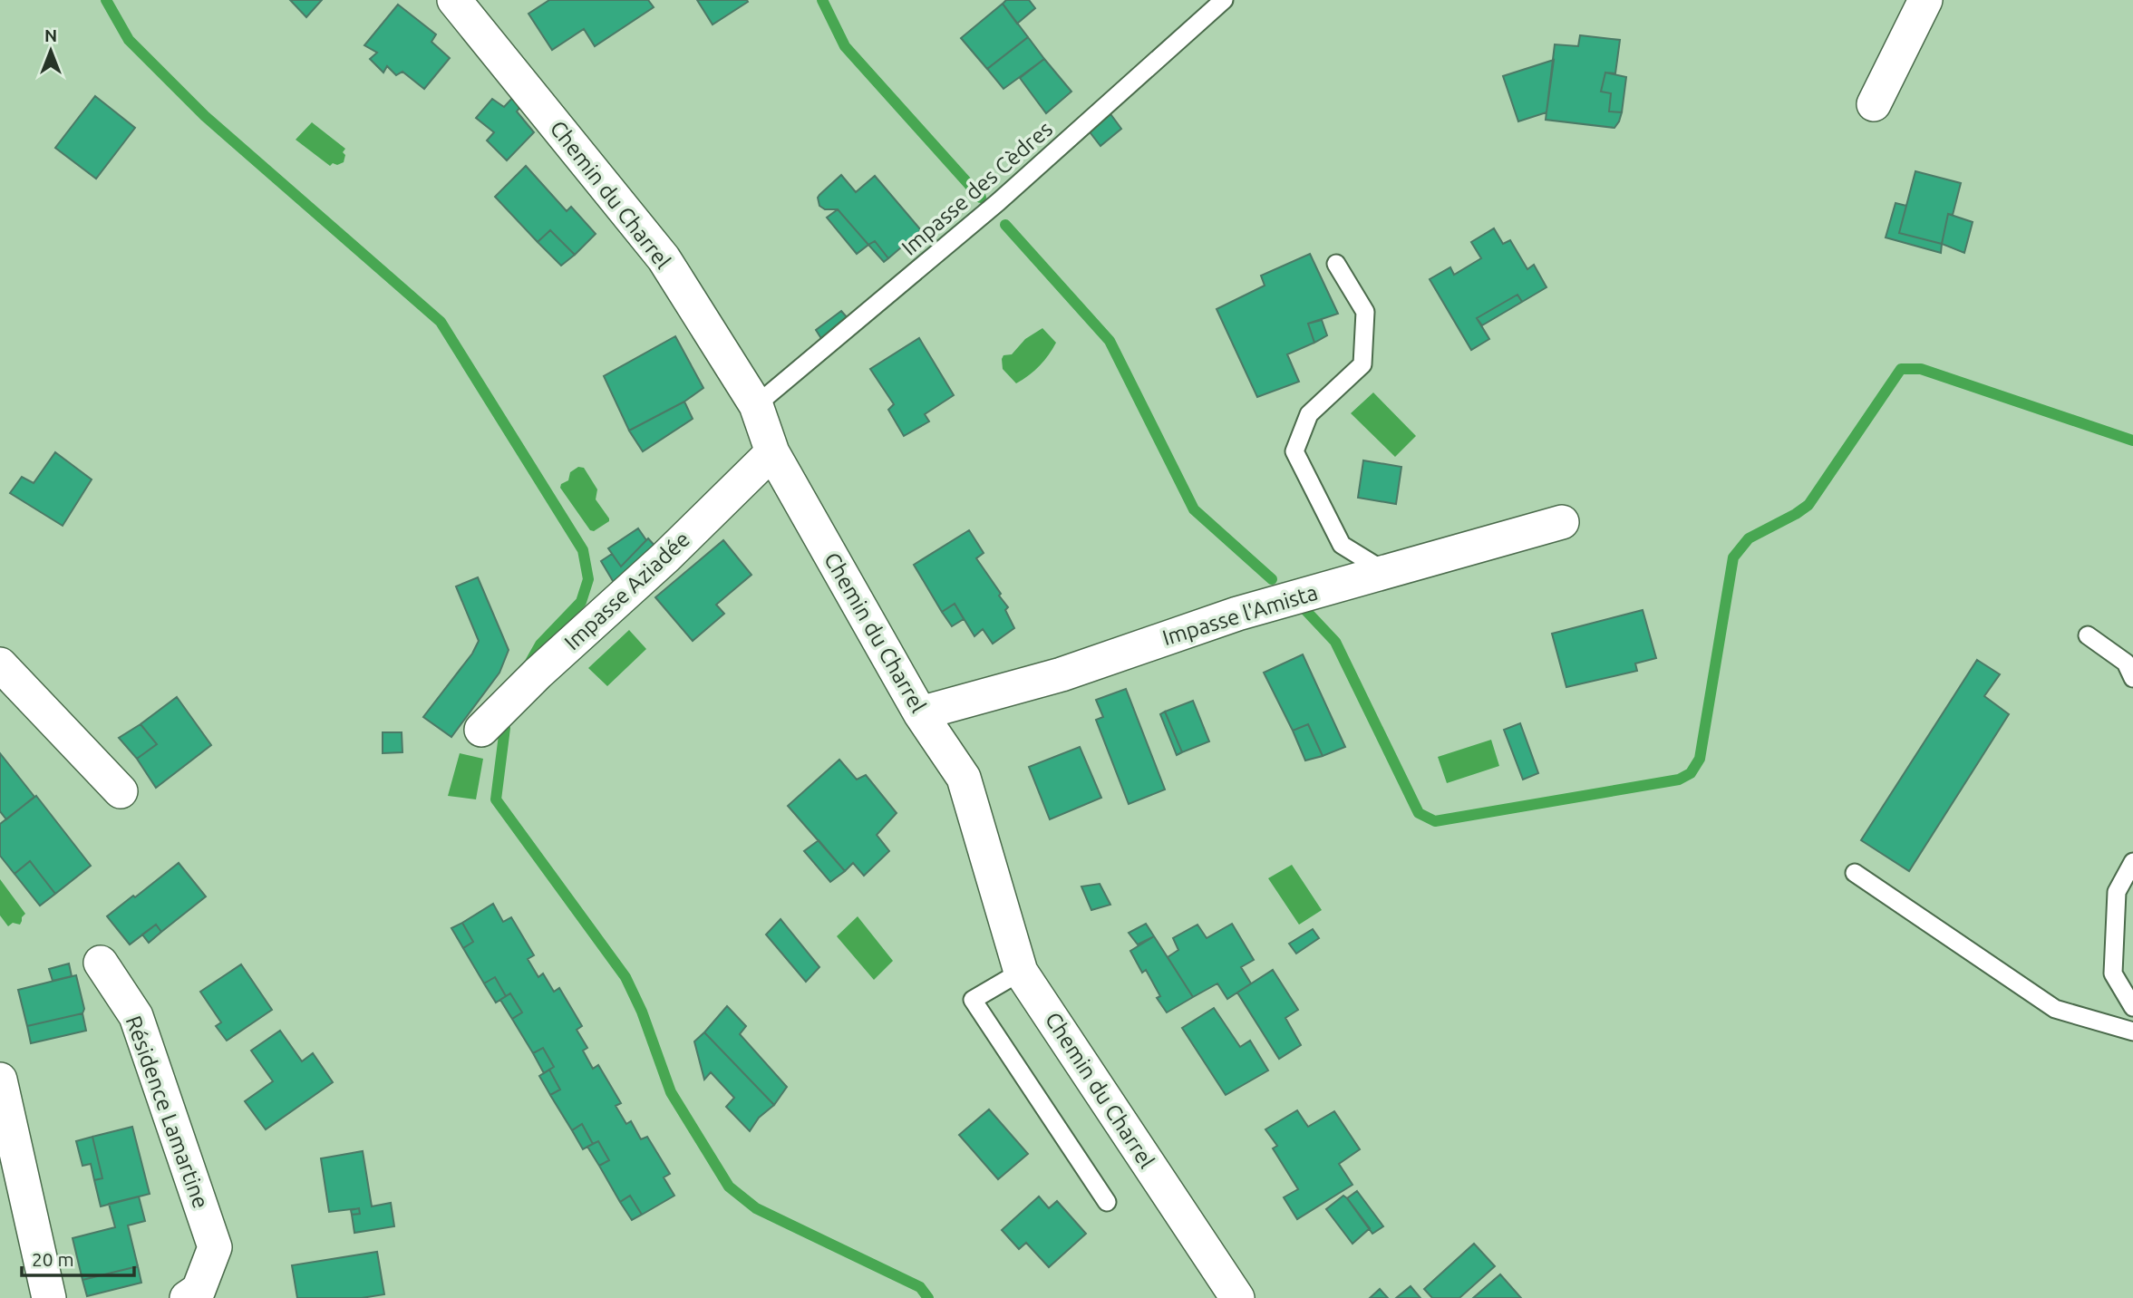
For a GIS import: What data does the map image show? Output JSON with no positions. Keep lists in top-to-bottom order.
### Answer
{
  "streets": {
    "street": [
      "Chemin du Charrel",
      "Impasse Aziadée",
      "Impasse l'Amista",
      "Résidence Lamartine"
    ],
    "lane": ["Impasse des Cèdres"]
  },
  "crossings": [
    ["Impasse des Cèdres", "Chemin du Charrel"],
    ["Chemin du Charrel", "Impasse Aziadée"],
    ["Chemin du Charrel", "Impasse l'Amista"]
  ],
  "scale_bar": "20 m",
  "north": "top"
}
